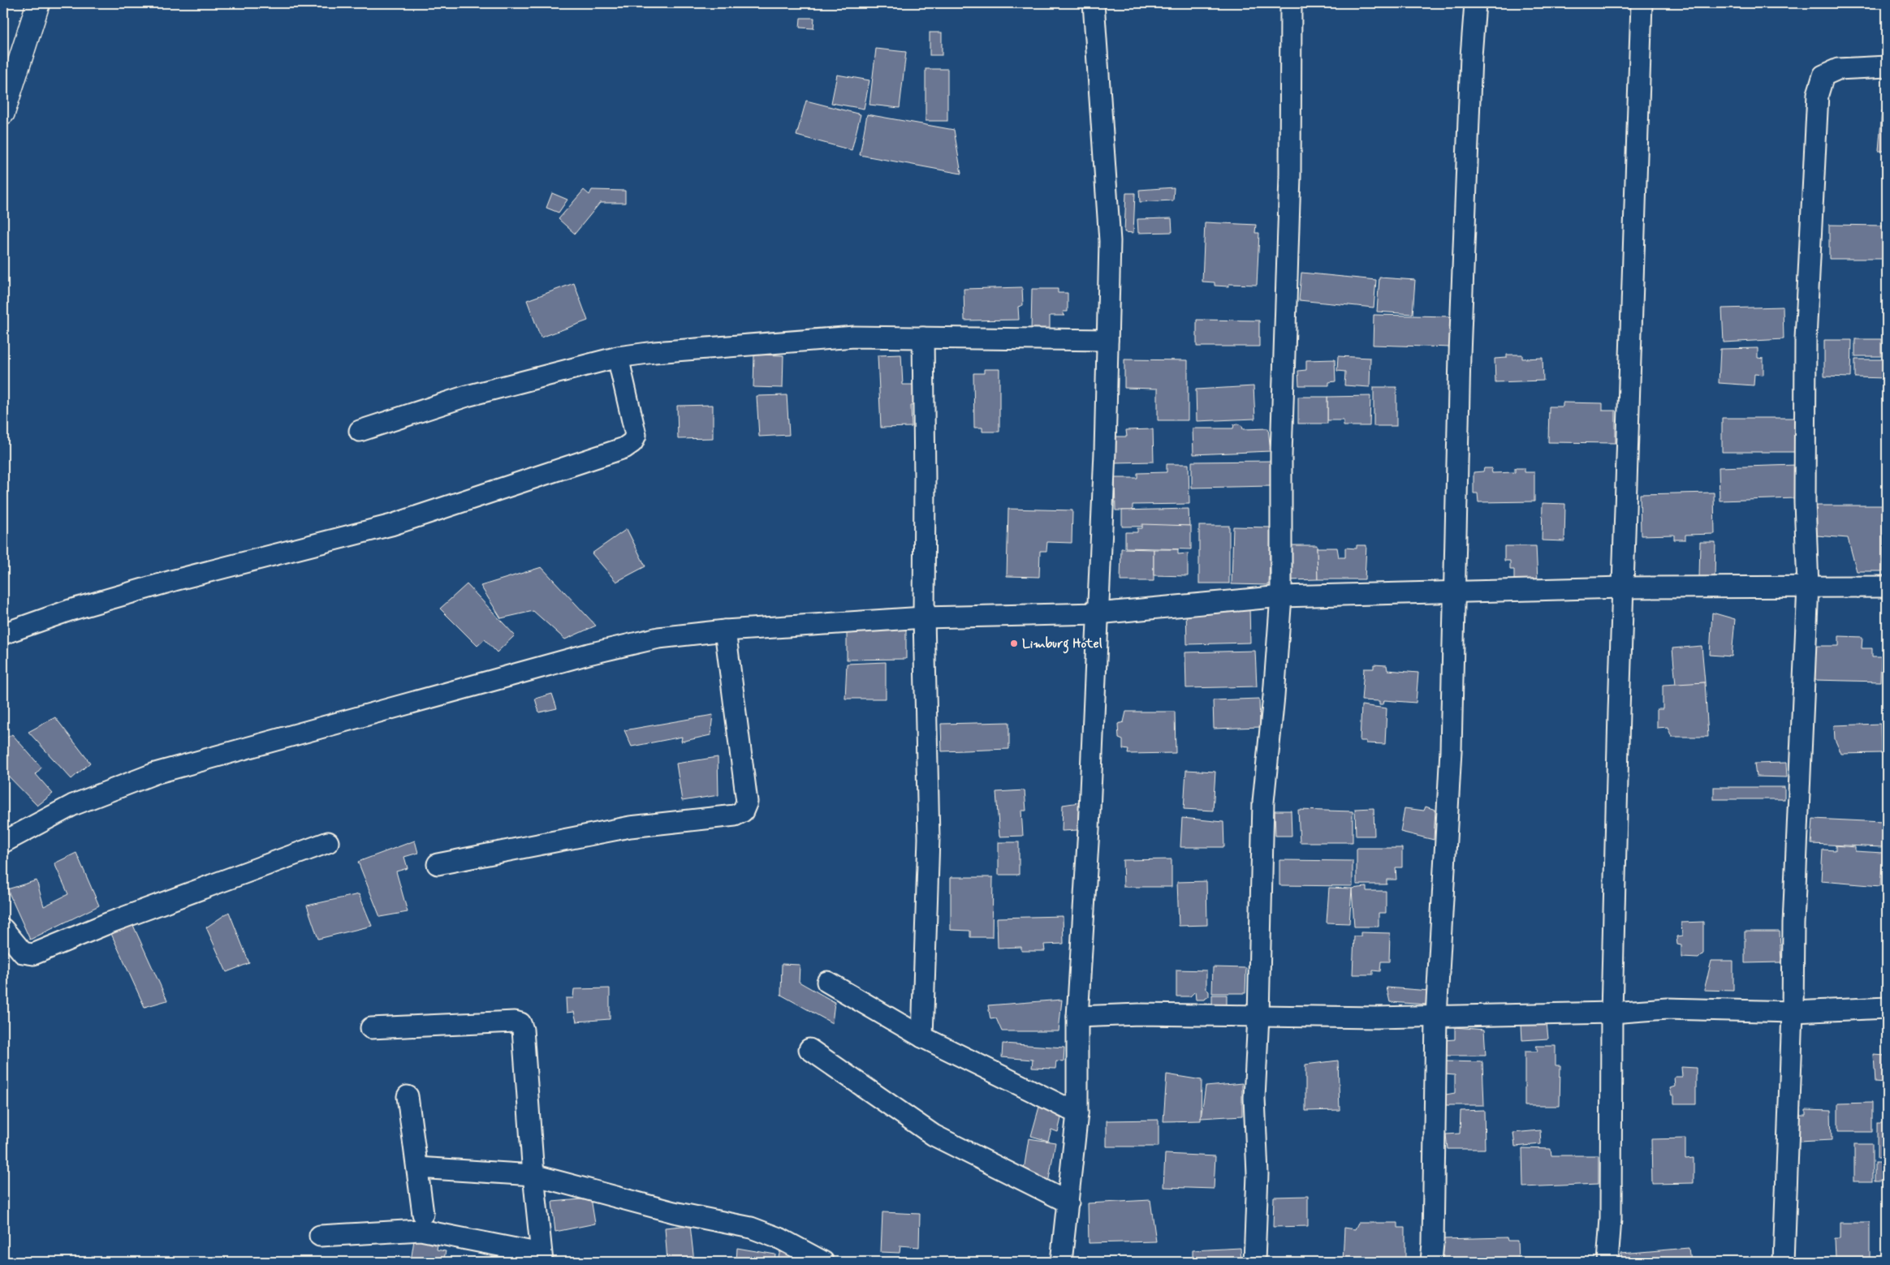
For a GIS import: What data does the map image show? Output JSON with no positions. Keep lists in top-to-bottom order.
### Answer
{
  "places": ["Limburg Hotel"]
}
